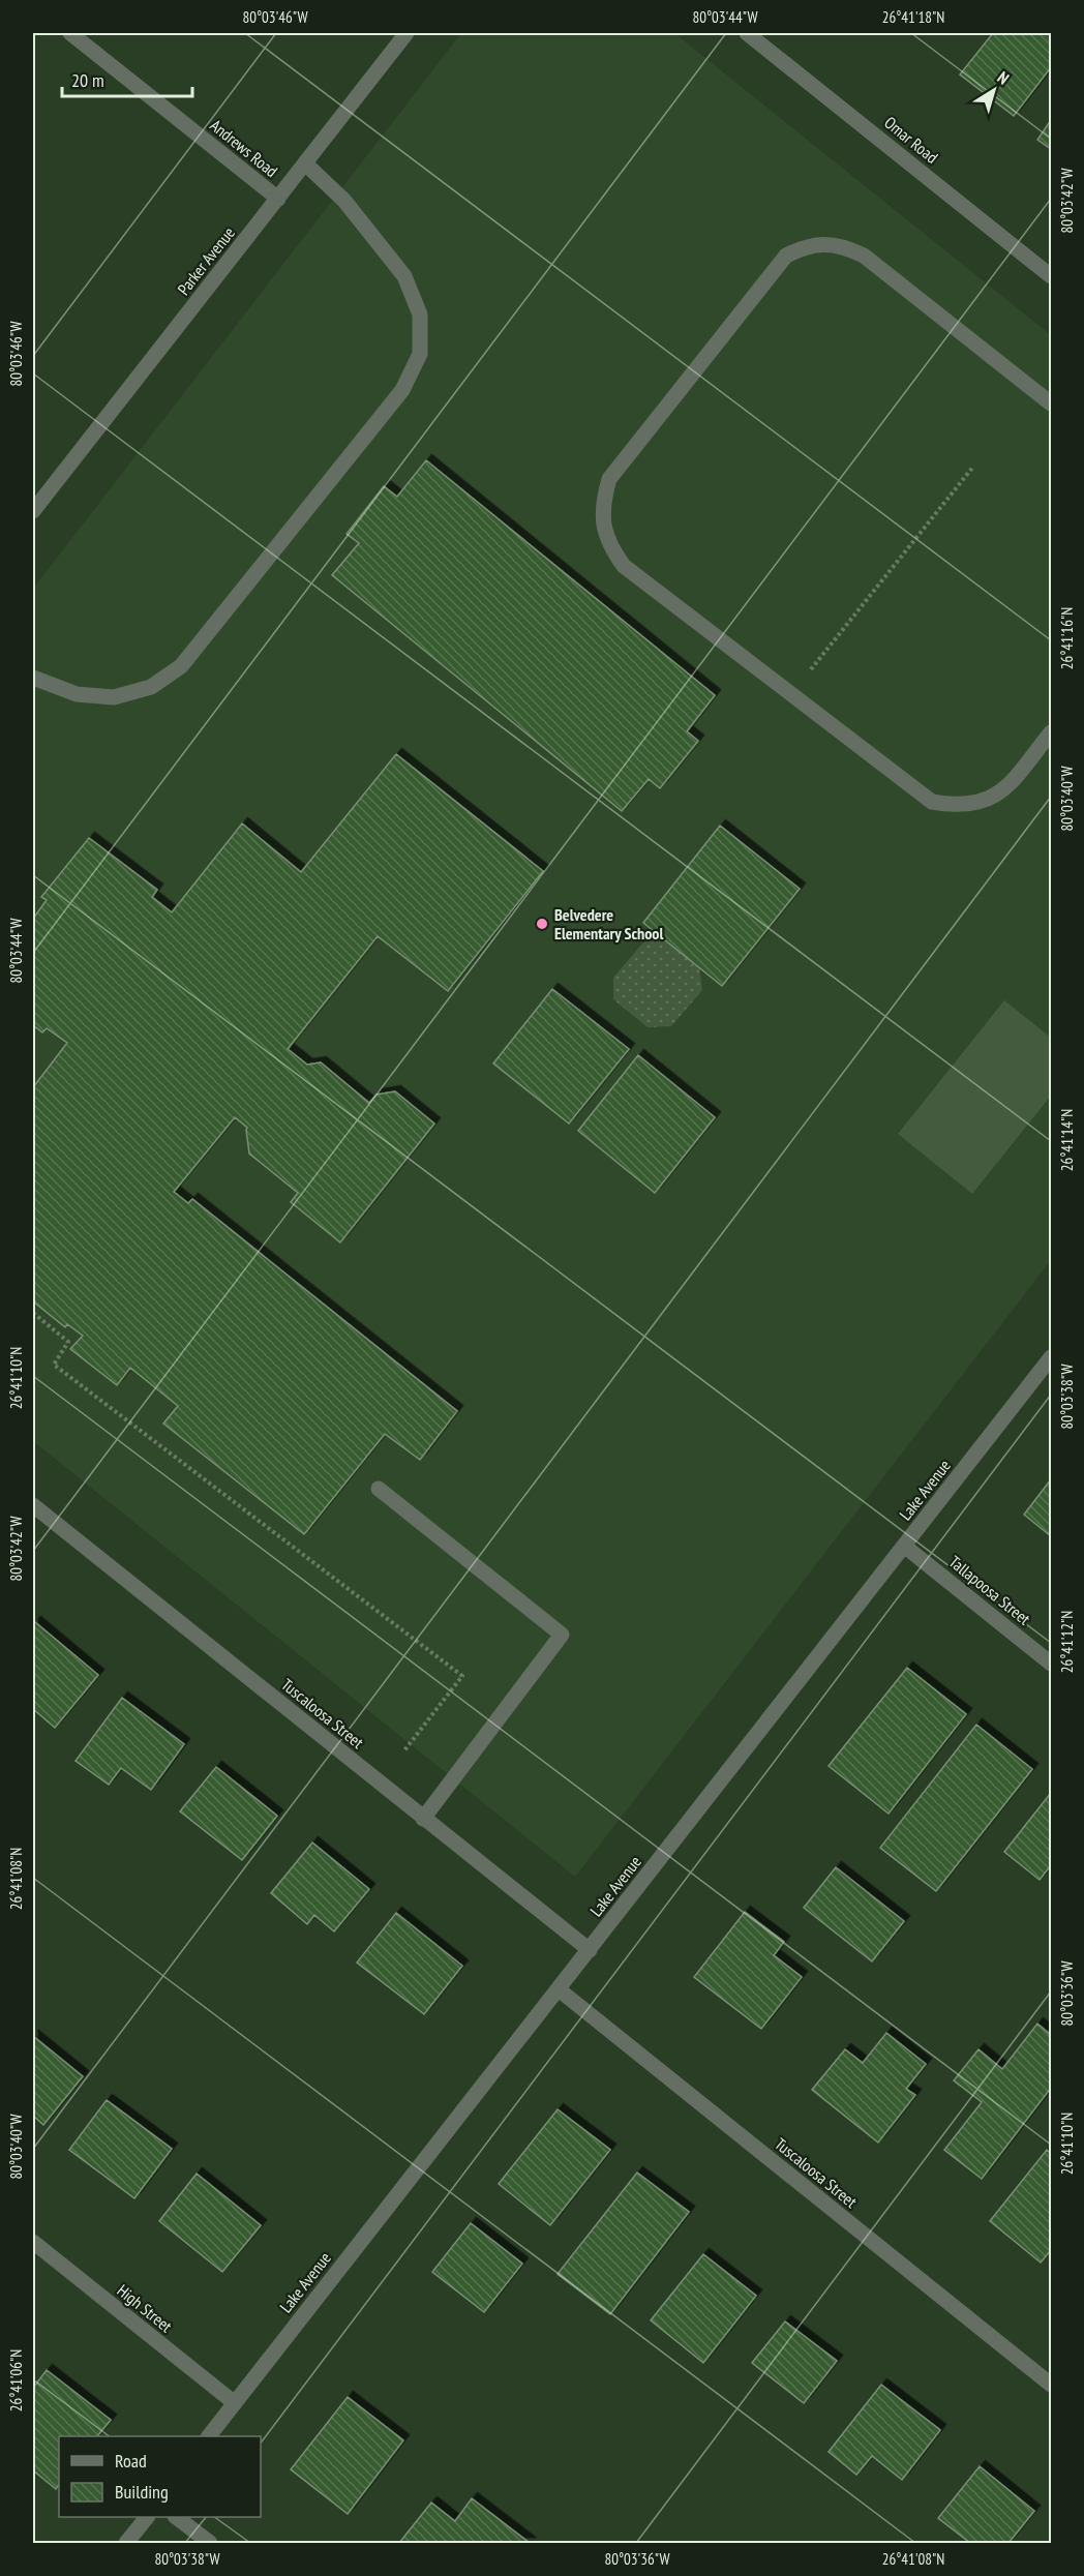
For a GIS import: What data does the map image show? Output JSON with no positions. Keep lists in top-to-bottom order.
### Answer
{
  "streets": {
    "street": [
      "Omar Road",
      "Andrews Road",
      "Parker Avenue",
      "Lake Avenue",
      "Tallapoosa Street",
      "Tuscaloosa Street",
      "High Street"
    ]
  },
  "crossings": [
    ["Andrews Road", "Parker Avenue"],
    ["Lake Avenue", "Tallapoosa Street"],
    ["Lake Avenue", "Tuscaloosa Street"],
    ["Lake Avenue", "High Street"]
  ],
  "places": ["Belvedere Elementary School"],
  "legend": ["Road", "Building"],
  "scale_bar": "20 m",
  "north": "top right",
  "coordinates": [
    "80°03'46\"W",
    "80°03'44\"W",
    "26°41'18\"N",
    "80°03'42\"W",
    "26°41'16\"N",
    "80°03'40\"W",
    "26°41'14\"N",
    "26°41'10\"N",
    "80°03'38\"W",
    "26°41'12\"N",
    "26°41'08\"N",
    "80°03'36\"W",
    "26°41'06\"N"
  ]
}
